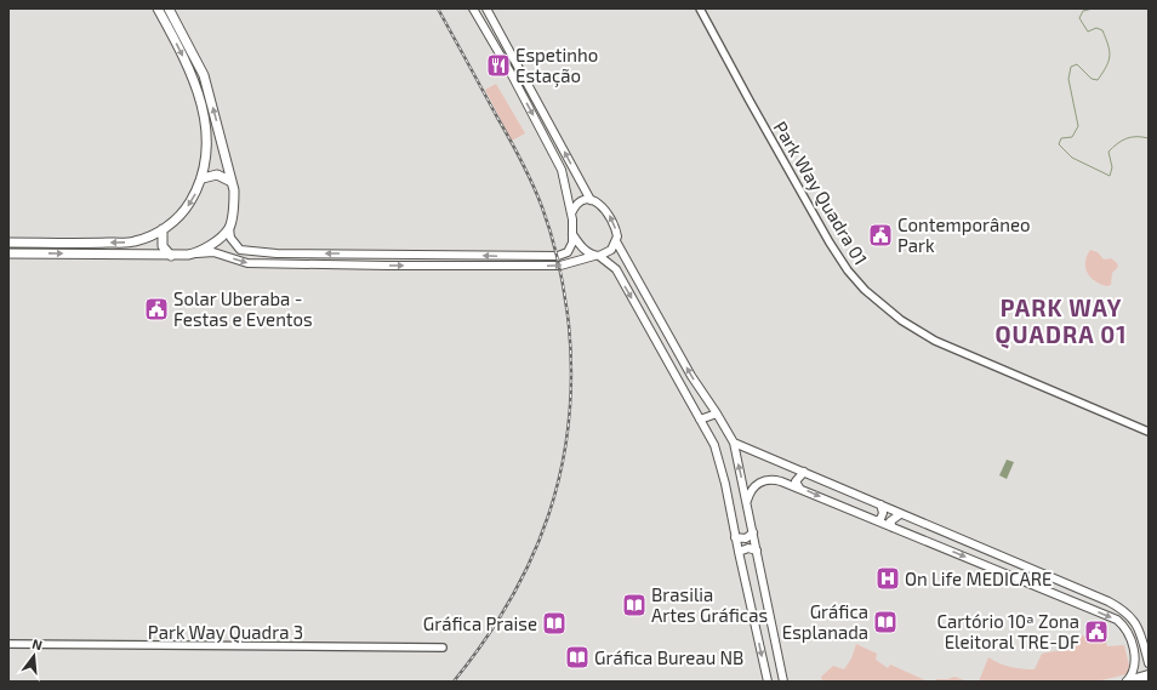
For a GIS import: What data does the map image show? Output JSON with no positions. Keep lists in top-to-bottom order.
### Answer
{
  "streets": {
    "street": ["Park Way Quadra 01", "Park Way Quadra 3"]
  },
  "districts": ["PARK WAY QUADRA 01"],
  "places": {
    "restaurant": ["Espetinho Estação"],
    "public building": ["Contemporâneo Park", "Solar Uberaba - Festas e Eventos", "Cartório 10ª Zona Eleitoral TRE-DF"],
    "hospital": ["On Life MEDICARE"],
    "library": [
      "Brasilia Artes Gráficas",
      "Gráfica Esplanada",
      "Gráfica Praise",
      "Gráfica Bureau NB"
    ]
  },
  "north": "top"
}
